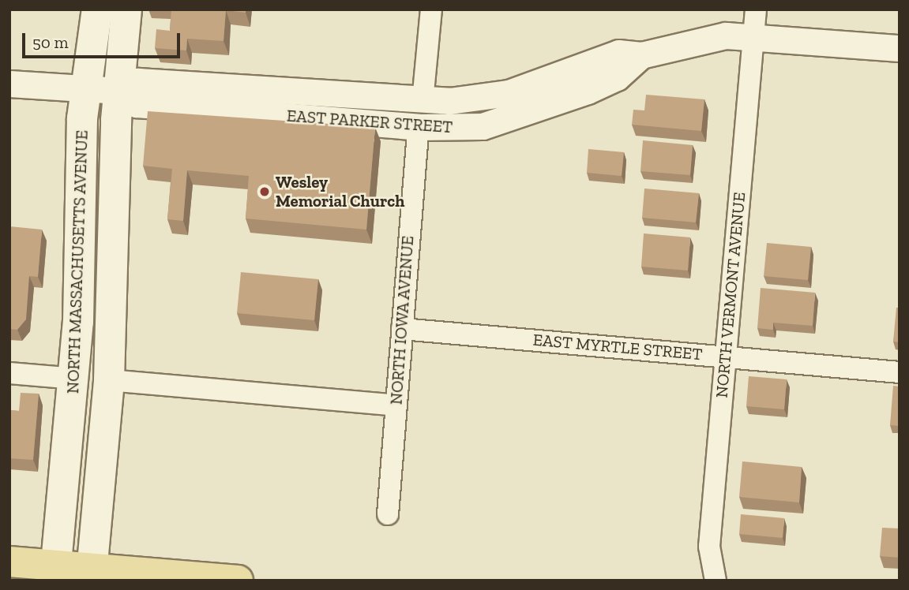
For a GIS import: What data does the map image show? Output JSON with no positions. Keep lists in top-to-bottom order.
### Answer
{
  "streets": {
    "main road": ["NORTH MASSACHUSETTS AVENUE"],
    "street": [
      "EAST PARKER STREET",
      "NORTH VERMONT AVENUE",
      "NORTH IOWA AVENUE",
      "EAST MYRTLE STREET"
    ]
  },
  "crossings": [
    ["EAST PARKER STREET", "NORTH MASSACHUSETTS AVENUE"],
    ["EAST PARKER STREET", "NORTH VERMONT AVENUE"],
    ["EAST PARKER STREET", "NORTH IOWA AVENUE"],
    ["NORTH VERMONT AVENUE", "EAST MYRTLE STREET"],
    ["NORTH IOWA AVENUE", "EAST MYRTLE STREET"]
  ],
  "places": ["Wesley Memorial Church"],
  "scale_bar": "50 m"
}
